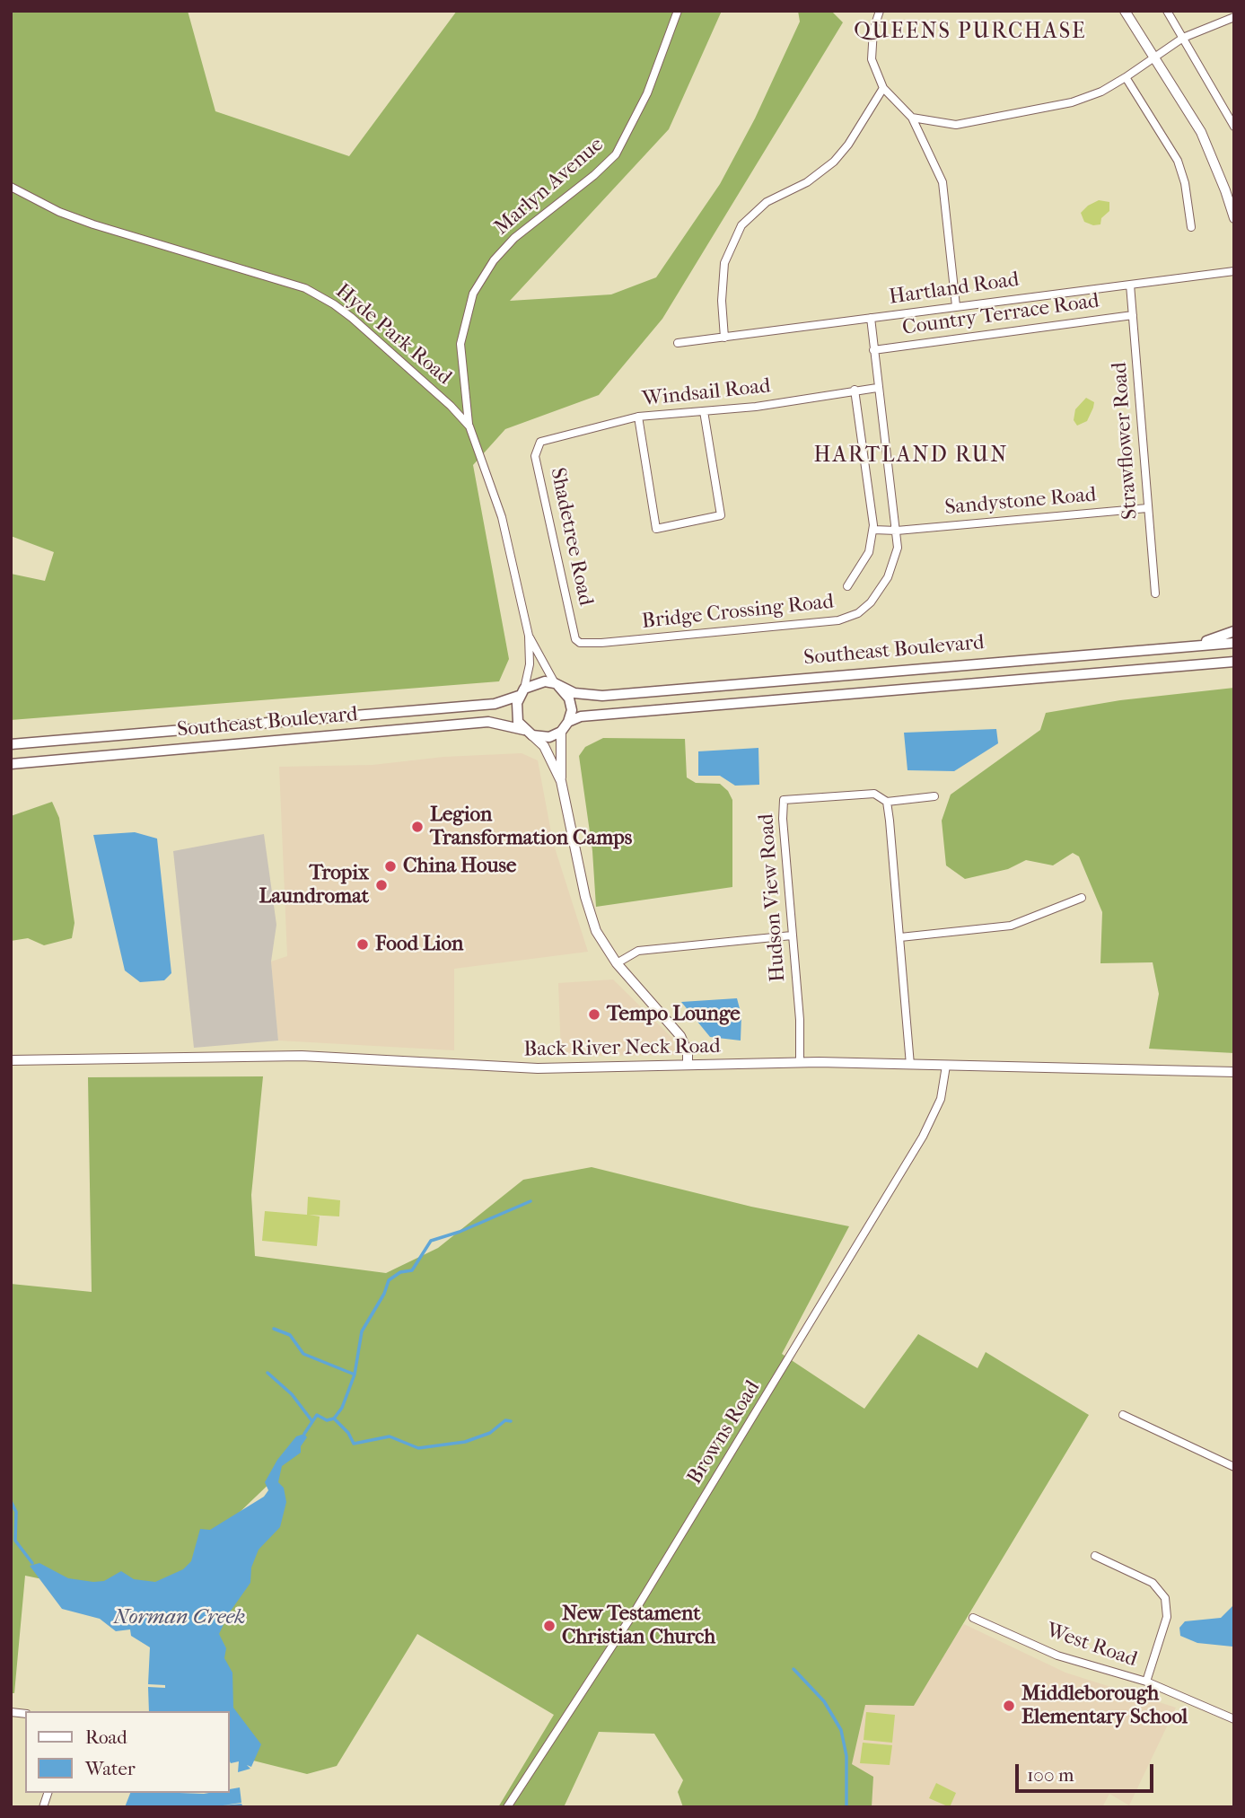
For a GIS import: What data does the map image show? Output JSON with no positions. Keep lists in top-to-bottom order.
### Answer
{
  "streets": {
    "main road": ["Southeast Boulevard"],
    "street": [
      "Marlyn Avenue",
      "Hartland Road",
      "Country Terrace Road",
      "Hyde Park Road",
      "Windsail Road",
      "Strawflower Road",
      "Sandystone Road",
      "Shadetree Road",
      "Bridge Crossing Road",
      "Hudson View Road",
      "Back River Neck Road",
      "Browns Road",
      "West Road"
    ]
  },
  "crossings": [
    ["Marlyn Avenue", "Hyde Park Road"],
    ["Hartland Road", "Strawflower Road"],
    ["Hartland Road", "Bridge Crossing Road"],
    ["Country Terrace Road", "Strawflower Road"],
    ["Country Terrace Road", "Bridge Crossing Road"],
    ["Hyde Park Road", "Southeast Boulevard"],
    ["Windsail Road", "Shadetree Road"],
    ["Windsail Road", "Bridge Crossing Road"],
    ["Strawflower Road", "Sandystone Road"],
    ["Sandystone Road", "Bridge Crossing Road"],
    ["Shadetree Road", "Bridge Crossing Road"],
    ["Hudson View Road", "Back River Neck Road"],
    ["Back River Neck Road", "Browns Road"]
  ],
  "districts": ["QUEENS PURCHASE", "HARTLAND RUN"],
  "water": ["Norman Creek"],
  "places": [
    "Legion Transformation Camps",
    "China House",
    "Tropix Laundromat",
    "Food Lion",
    "Tempo Lounge",
    "New Testament Christian Church",
    "Middleborough Elementary School"
  ],
  "legend": ["Road", "Water"],
  "scale_bar": "100 m"
}
